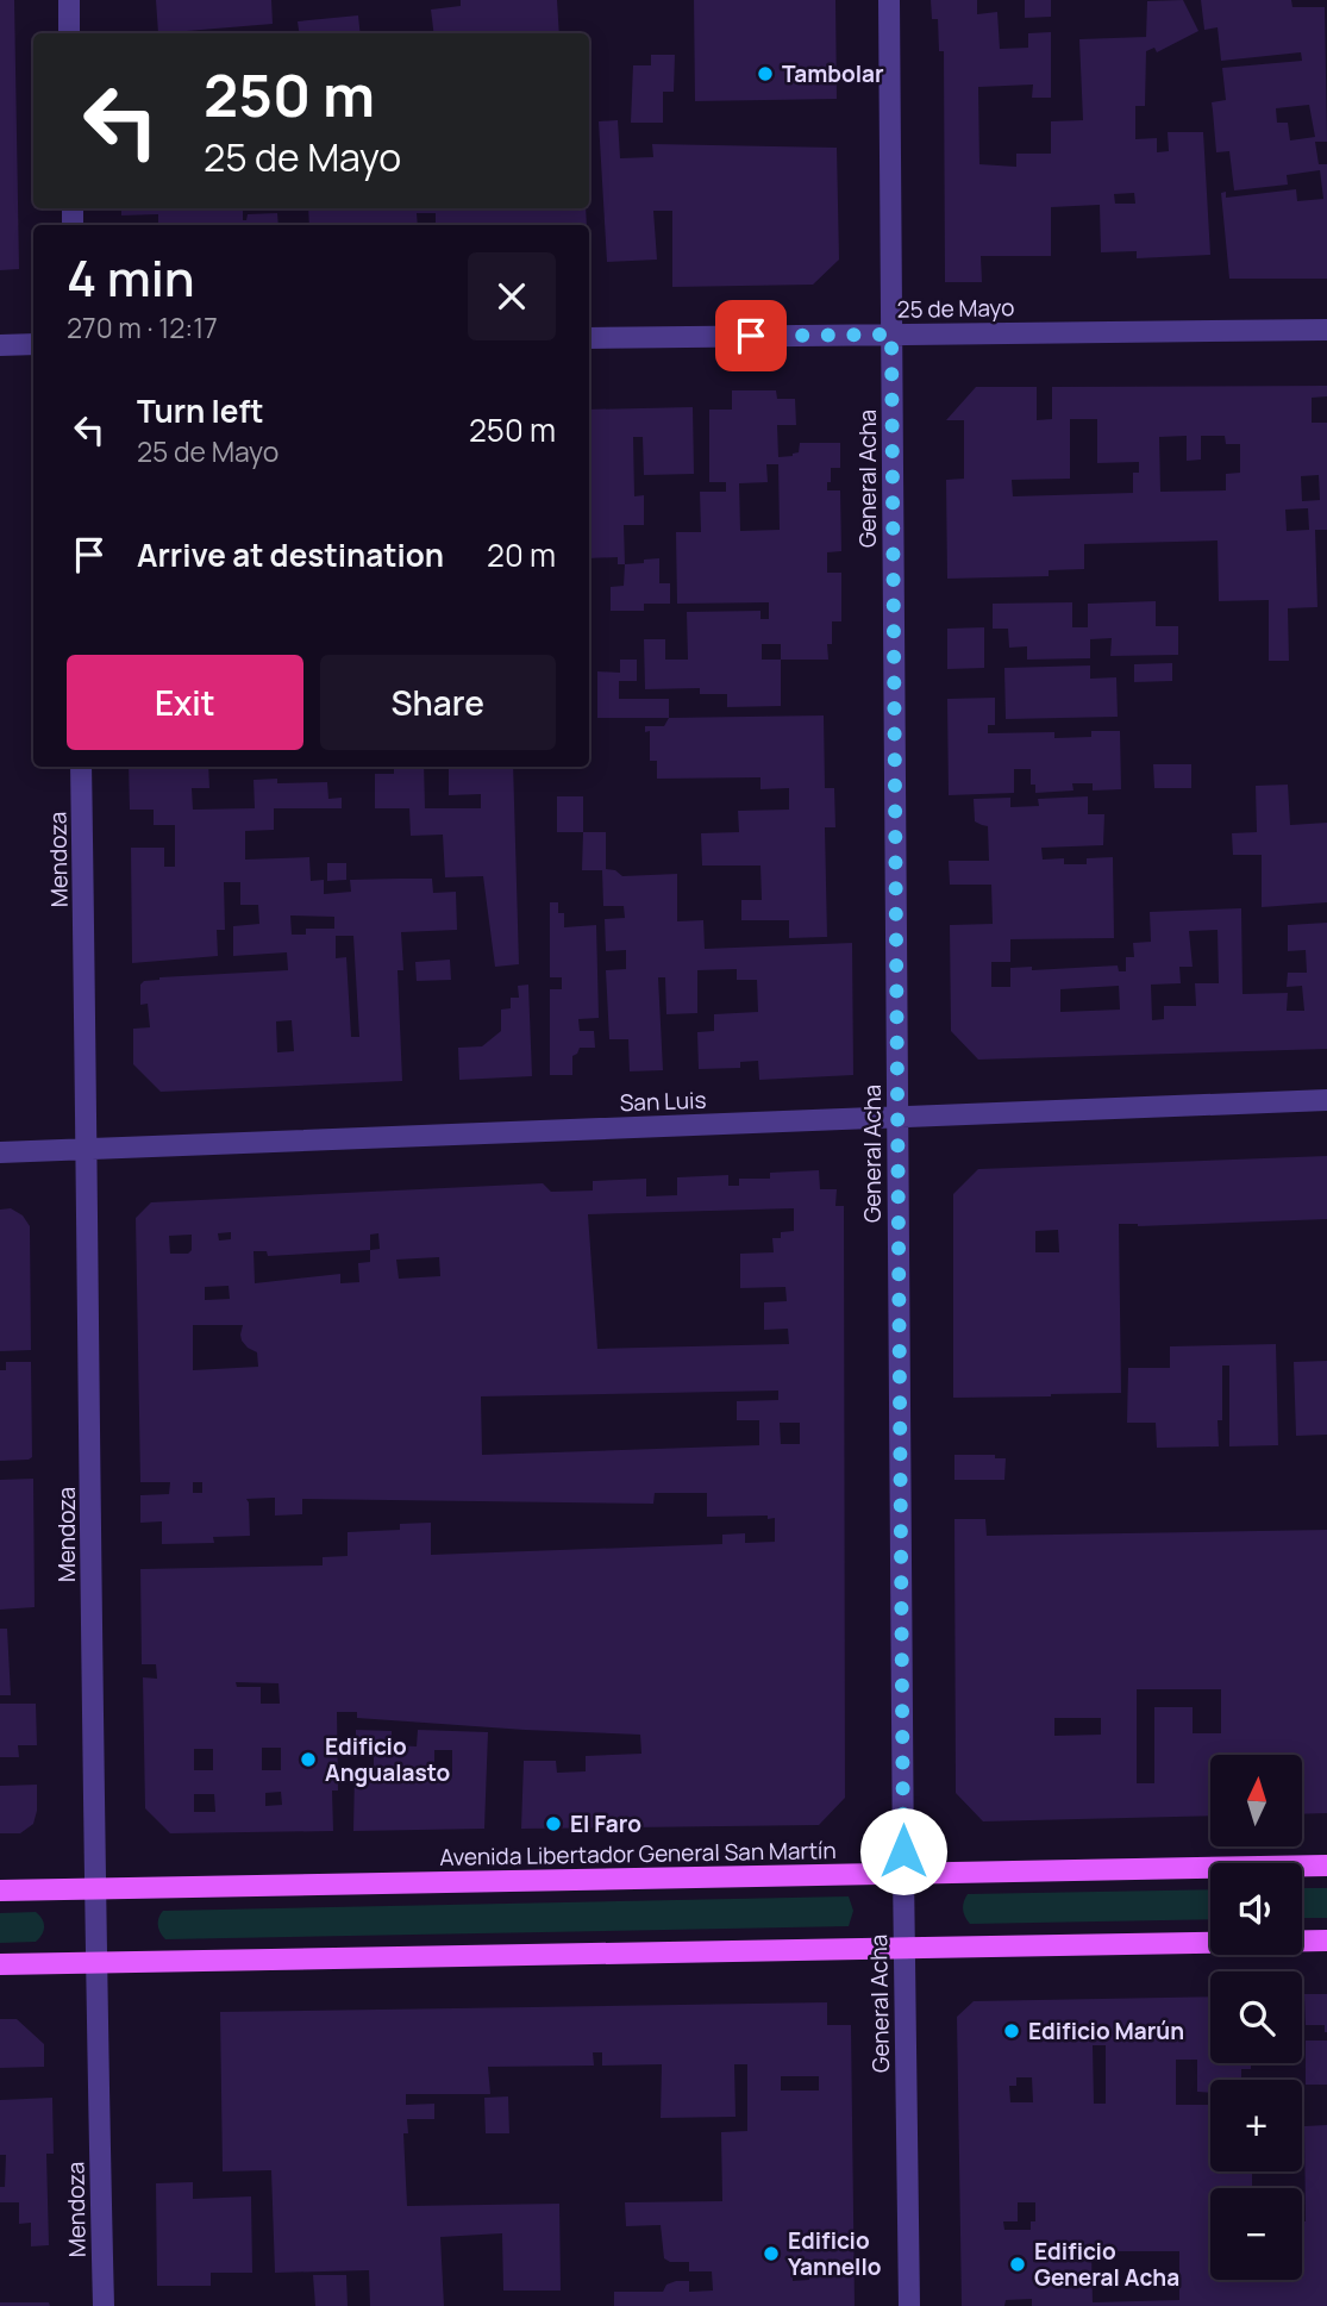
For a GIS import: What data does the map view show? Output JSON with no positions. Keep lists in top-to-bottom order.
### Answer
{
  "streets": {
    "main road": ["Avenida Libertador General San Martín"],
    "street": [
      "25 de Mayo",
      "General Acha",
      "Mendoza",
      "San Luis"
    ]
  },
  "crossings": [
    ["25 de Mayo", "General Acha"],
    ["General Acha", "San Luis"],
    ["General Acha", "Avenida Libertador General San Martín"],
    ["Mendoza", "San Luis"],
    ["Mendoza", "Avenida Libertador General San Martín"]
  ],
  "places": [
    "Tambolar",
    "Edificio Angualasto",
    "El Faro",
    "Edificio Marún",
    "Edificio Yannello",
    "Edificio General Acha"
  ],
  "north": "top",
  "page": {
    "turn": ["250 m", "25 de Mayo"],
    "heading": ["4 min", "270 m · 12:17"],
    "list": [
      {
        "name": "Turn left",
        "note": "25 de Mayo",
        "value": "250 m"
      },
      {
        "name": "Arrive at destination",
        "value": "20 m"
      }
    ],
    "buttons": ["Exit", "Share"],
    "map_buttons": ["+", "−"]
  }
}
